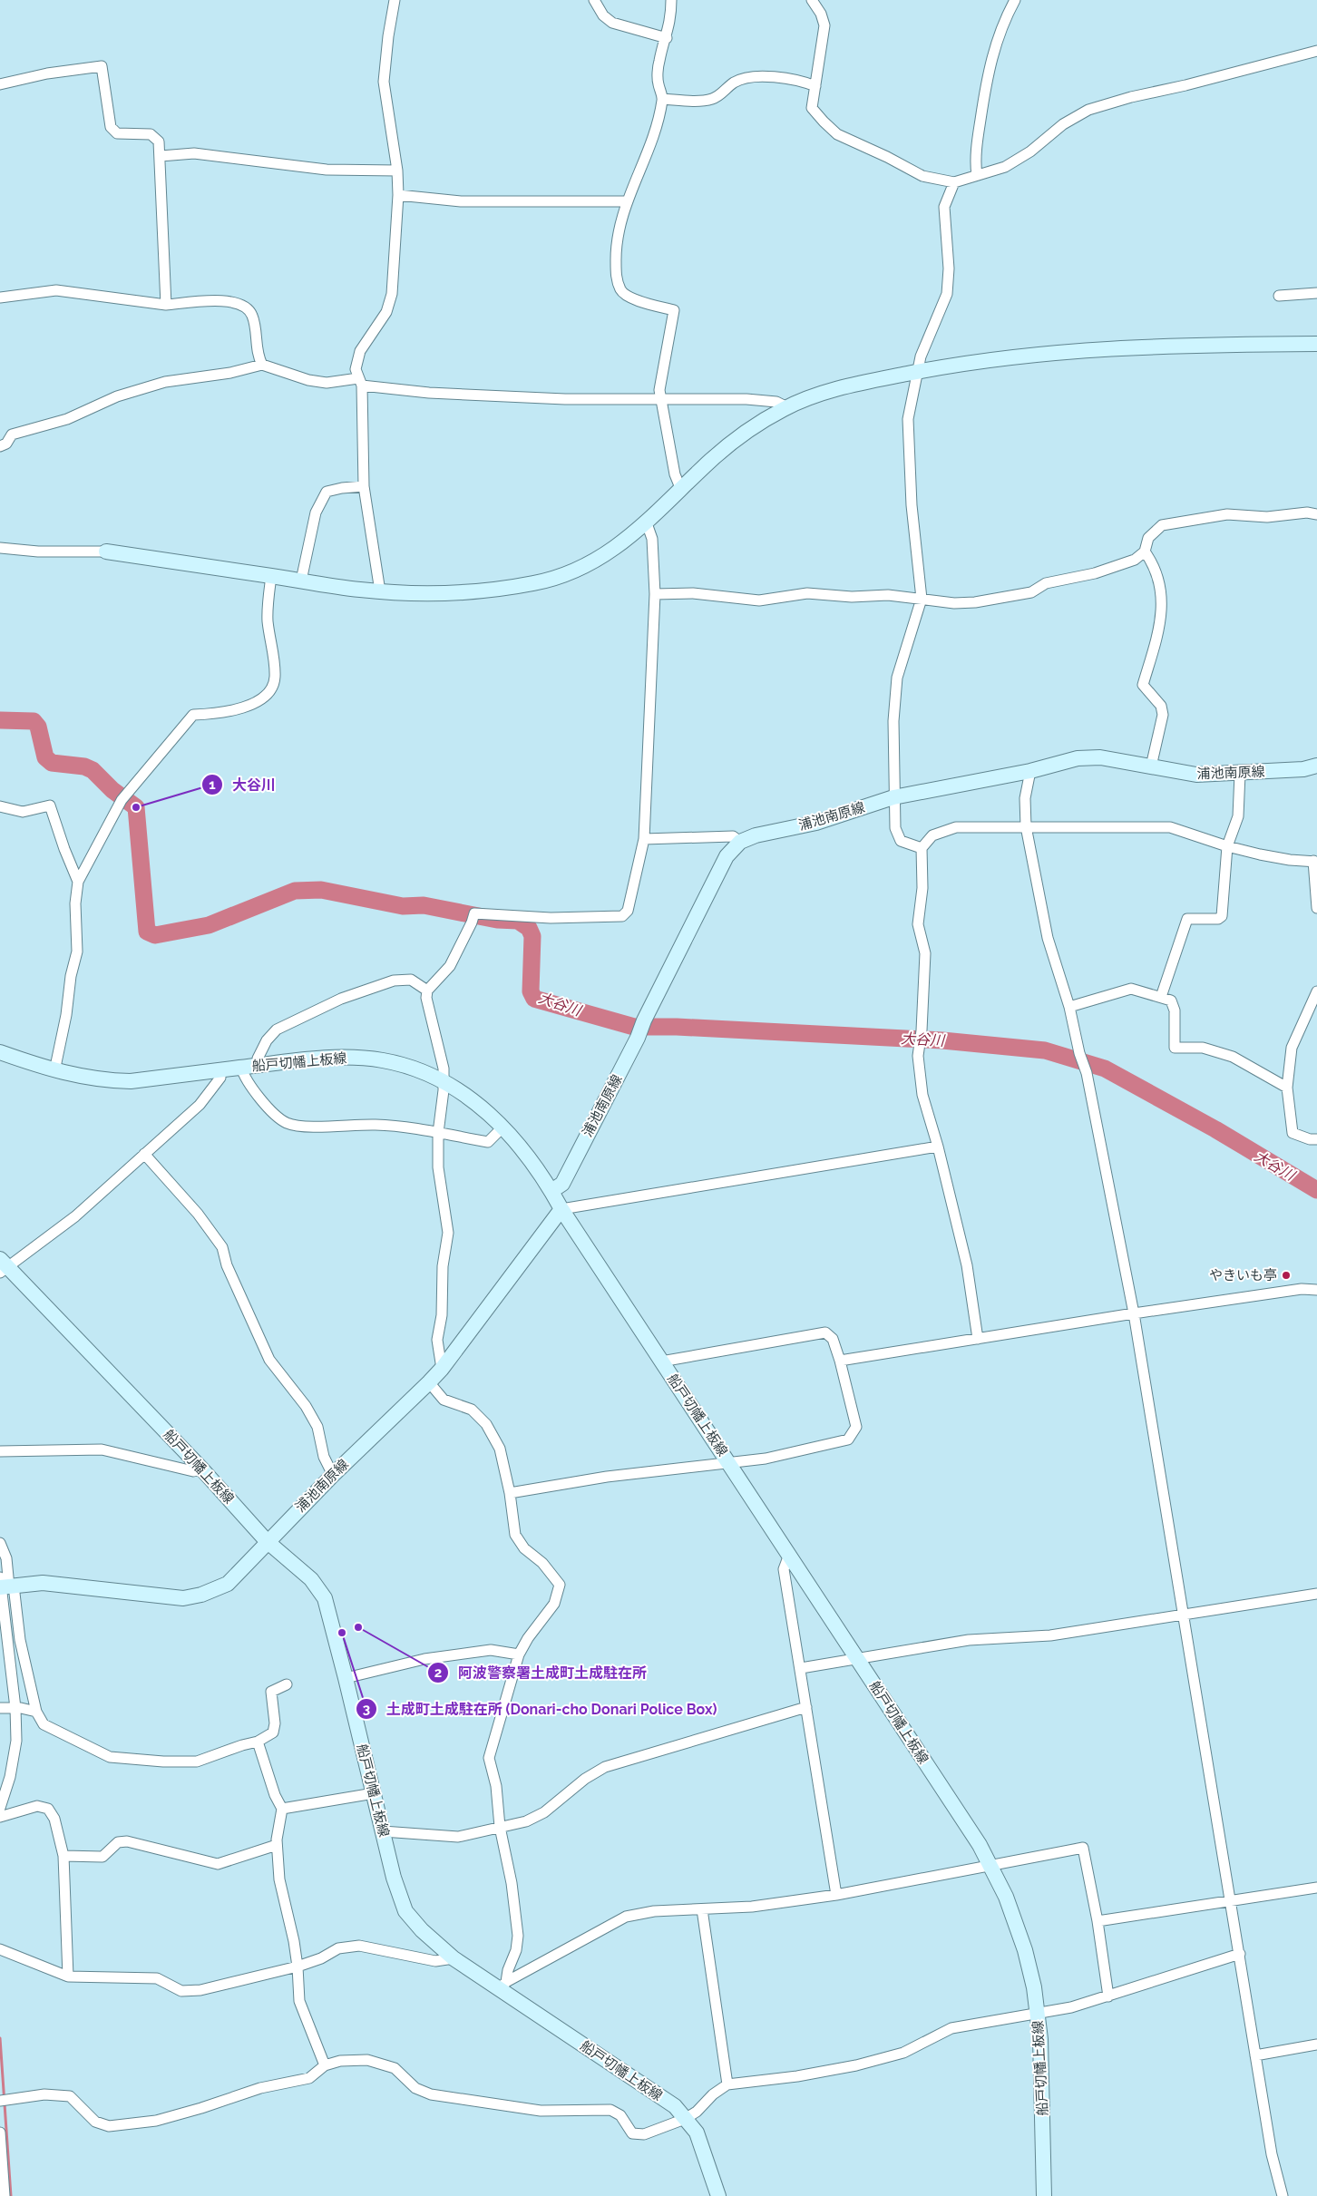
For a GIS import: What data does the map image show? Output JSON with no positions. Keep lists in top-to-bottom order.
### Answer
{
  "streets": {
    "main road": ["浦池南原線", "船戸切幡上板線"]
  },
  "crossings": [
    ["浦池南原線", "船戸切幡上板線"]
  ],
  "water": ["大谷川"],
  "places": [
    "大谷川",
    "やきいも亭",
    "阿波警察署土成町土成駐在所",
    "土成町土成駐在所 (Donari-cho Donari Police Box)"
  ]
}
